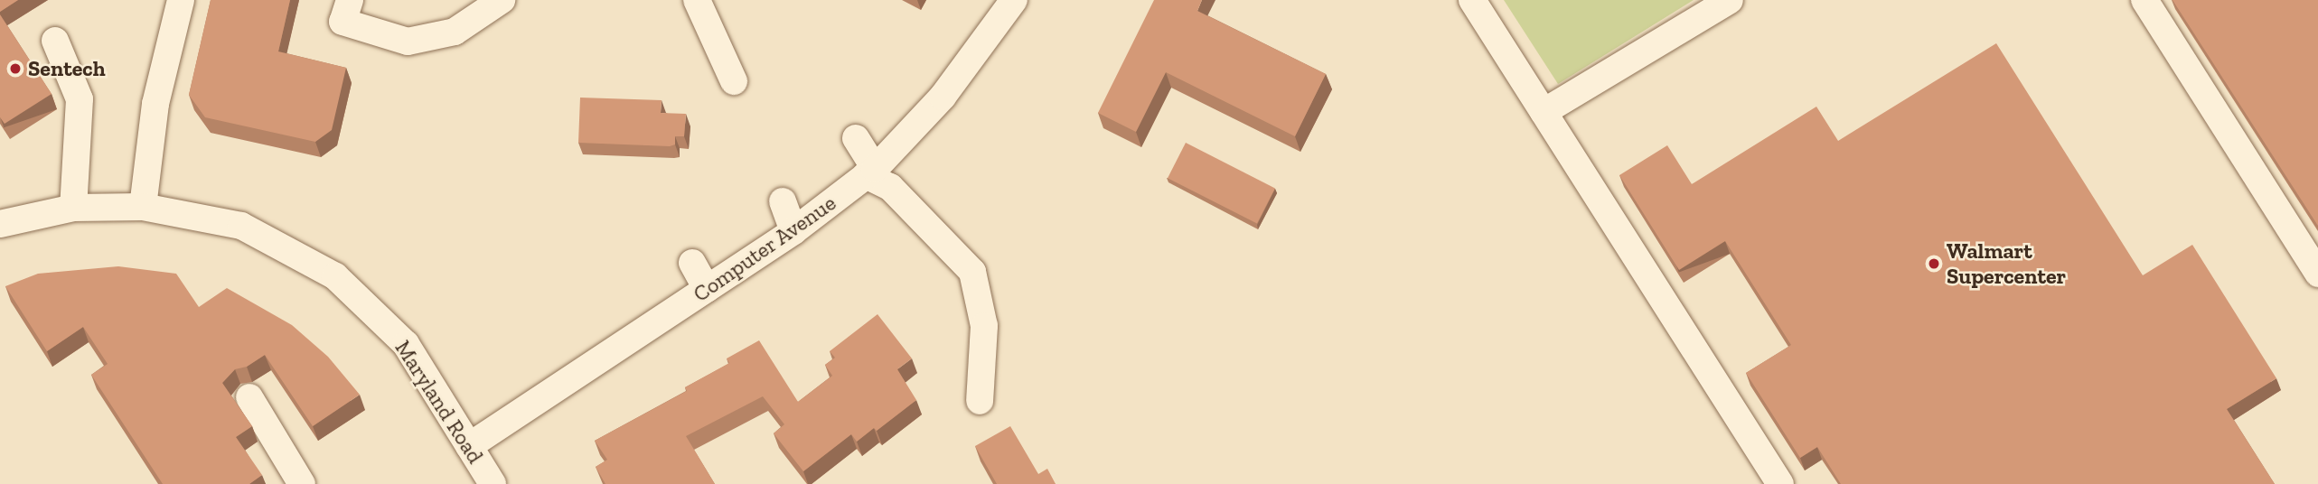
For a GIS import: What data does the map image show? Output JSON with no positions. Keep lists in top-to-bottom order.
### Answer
{
  "streets": {
    "street": ["Computer Avenue", "Maryland Road"]
  },
  "crossings": [
    ["Computer Avenue", "Maryland Road"]
  ],
  "places": ["Sentech", "Walmart Supercenter"]
}
